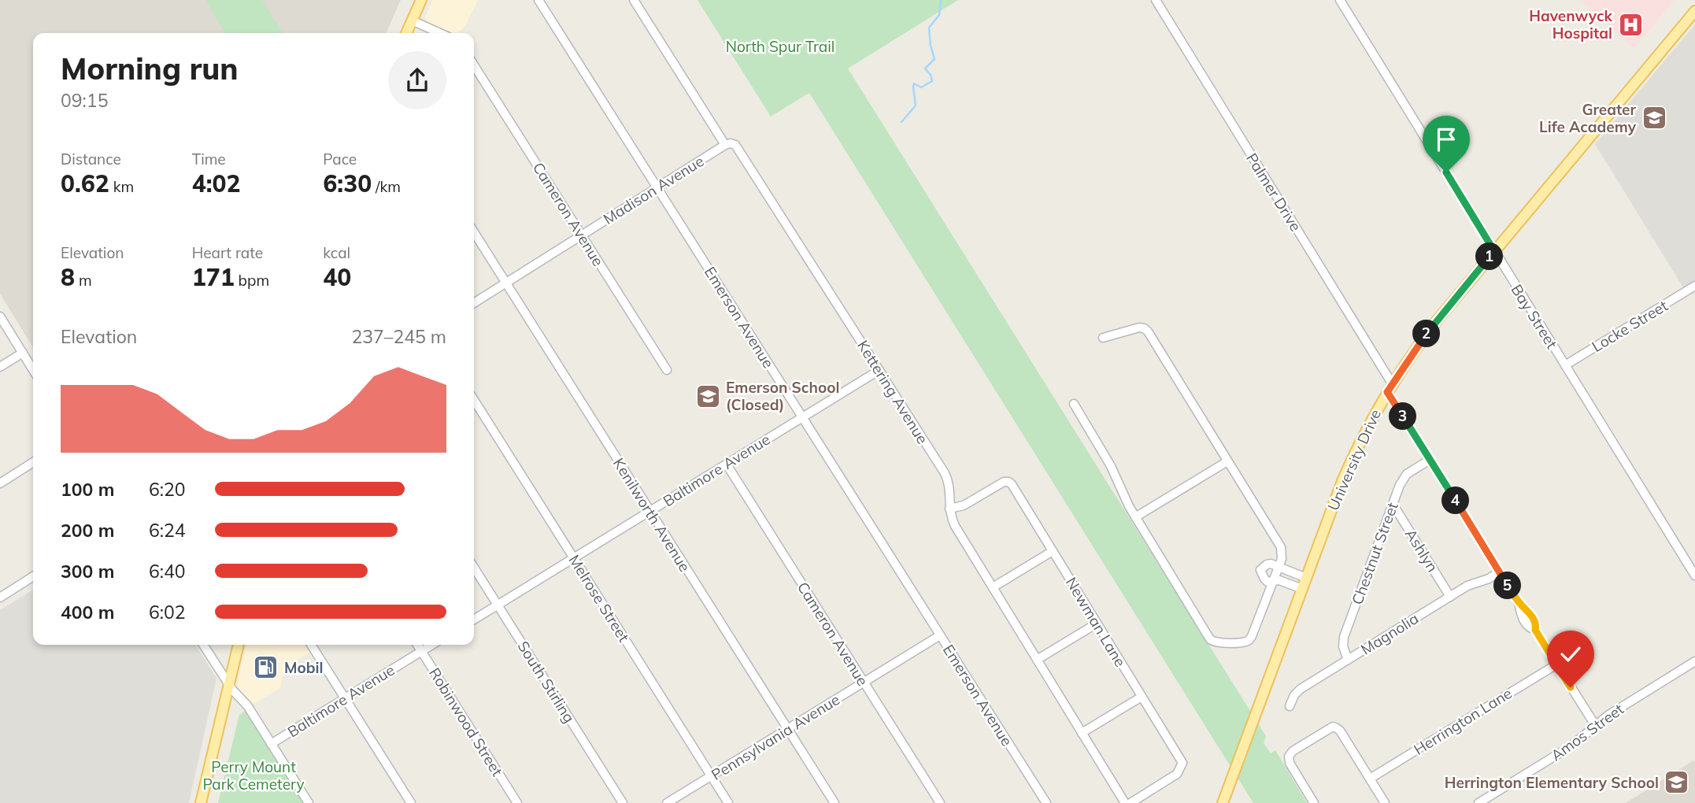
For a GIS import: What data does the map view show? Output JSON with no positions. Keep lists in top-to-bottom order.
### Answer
{
  "streets": {
    "main road": ["University Drive"],
    "street": [
      "Madison Avenue",
      "Palmer Drive",
      "Cameron Avenue",
      "Bay Street",
      "Emerson Avenue",
      "Locke Street",
      "Kettering Avenue",
      "Baltimore Avenue",
      "Kenilworth Avenue",
      "Ashlyn",
      "Chestnut Street",
      "Melrose Street",
      "Newman Lane",
      "Magnolia",
      "South Stirling",
      "Herrington Lane",
      "Robinwood Street",
      "Amos Street",
      "Pennsylvania Avenue"
    ]
  },
  "crossings": [
    ["Madison Avenue", "Cameron Avenue"],
    ["Madison Avenue", "Emerson Avenue"],
    ["Madison Avenue", "Kettering Avenue"],
    ["Madison Avenue", "Kenilworth Avenue"],
    ["Palmer Drive", "University Drive"],
    ["Palmer Drive", "Chestnut Street"],
    ["Palmer Drive", "Magnolia"],
    ["Palmer Drive", "Herrington Lane"],
    ["Palmer Drive", "Amos Street"],
    ["Cameron Avenue", "Baltimore Avenue"],
    ["Cameron Avenue", "Pennsylvania Avenue"],
    ["Bay Street", "Locke Street"],
    ["Bay Street", "University Drive"],
    ["Emerson Avenue", "Baltimore Avenue"],
    ["Emerson Avenue", "Pennsylvania Avenue"],
    ["Kettering Avenue", "Baltimore Avenue"],
    ["Kettering Avenue", "Newman Lane"],
    ["Baltimore Avenue", "Kenilworth Avenue"],
    ["Baltimore Avenue", "Melrose Street"],
    ["Baltimore Avenue", "South Stirling"],
    ["Baltimore Avenue", "Robinwood Street"],
    ["Kenilworth Avenue", "Pennsylvania Avenue"],
    ["Ashlyn", "Chestnut Street"],
    ["Ashlyn", "Magnolia"],
    ["Chestnut Street", "Magnolia"],
    ["Melrose Street", "Pennsylvania Avenue"]
  ],
  "parks": ["North Spur Trail", "Perry Mount Park Cemetery"],
  "places": {
    "hospital": ["Havenwyck Hospital"],
    "school or university": ["Greater Life Academy", "Emerson School (Closed)", "Herrington Elementary School"],
    "fuel station": ["Mobil"]
  },
  "page": {
    "heading": ["Morning run", "09:15"],
    "stats": [
      ["Distance", "0.62 km"],
      ["Time", "4:02"],
      ["Pace", "6:30 /km"],
      ["Elevation", "8 m"],
      ["Heart rate", "171 bpm"],
      ["kcal", "40"]
    ],
    "pins": [
      "1",
      "2",
      "3",
      "4",
      "5"
    ],
    "chart": ["Elevation", "237–245 m"],
    "list": [
      {
        "name": "100 m",
        "note": "6:20"
      },
      {
        "name": "200 m",
        "note": "6:24"
      },
      {
        "name": "300 m",
        "note": "6:40"
      },
      {
        "name": "400 m",
        "note": "6:02"
      }
    ]
  }
}
